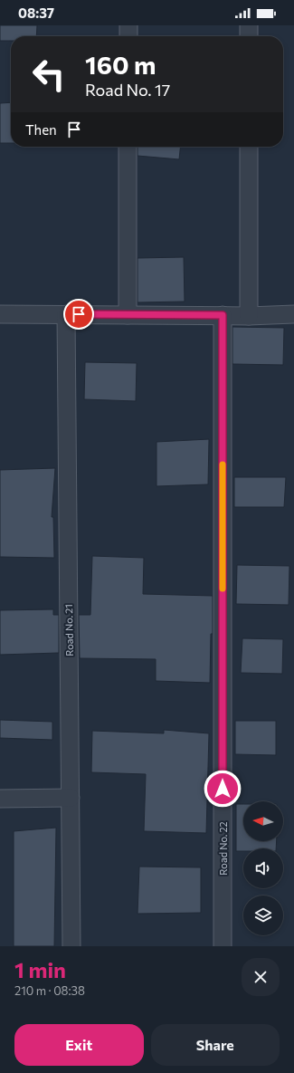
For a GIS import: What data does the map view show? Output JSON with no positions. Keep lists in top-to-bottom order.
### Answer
{
  "streets": {
    "street": ["Road No. 21", "Road No. 22"]
  },
  "north": "left",
  "page": {
    "status": "08:37",
    "turn": ["160 m", "Road No. 17"],
    "then": "Then",
    "heading": ["1 min", "210 m · 08:38"],
    "buttons": ["Exit", "Share"]
  }
}
